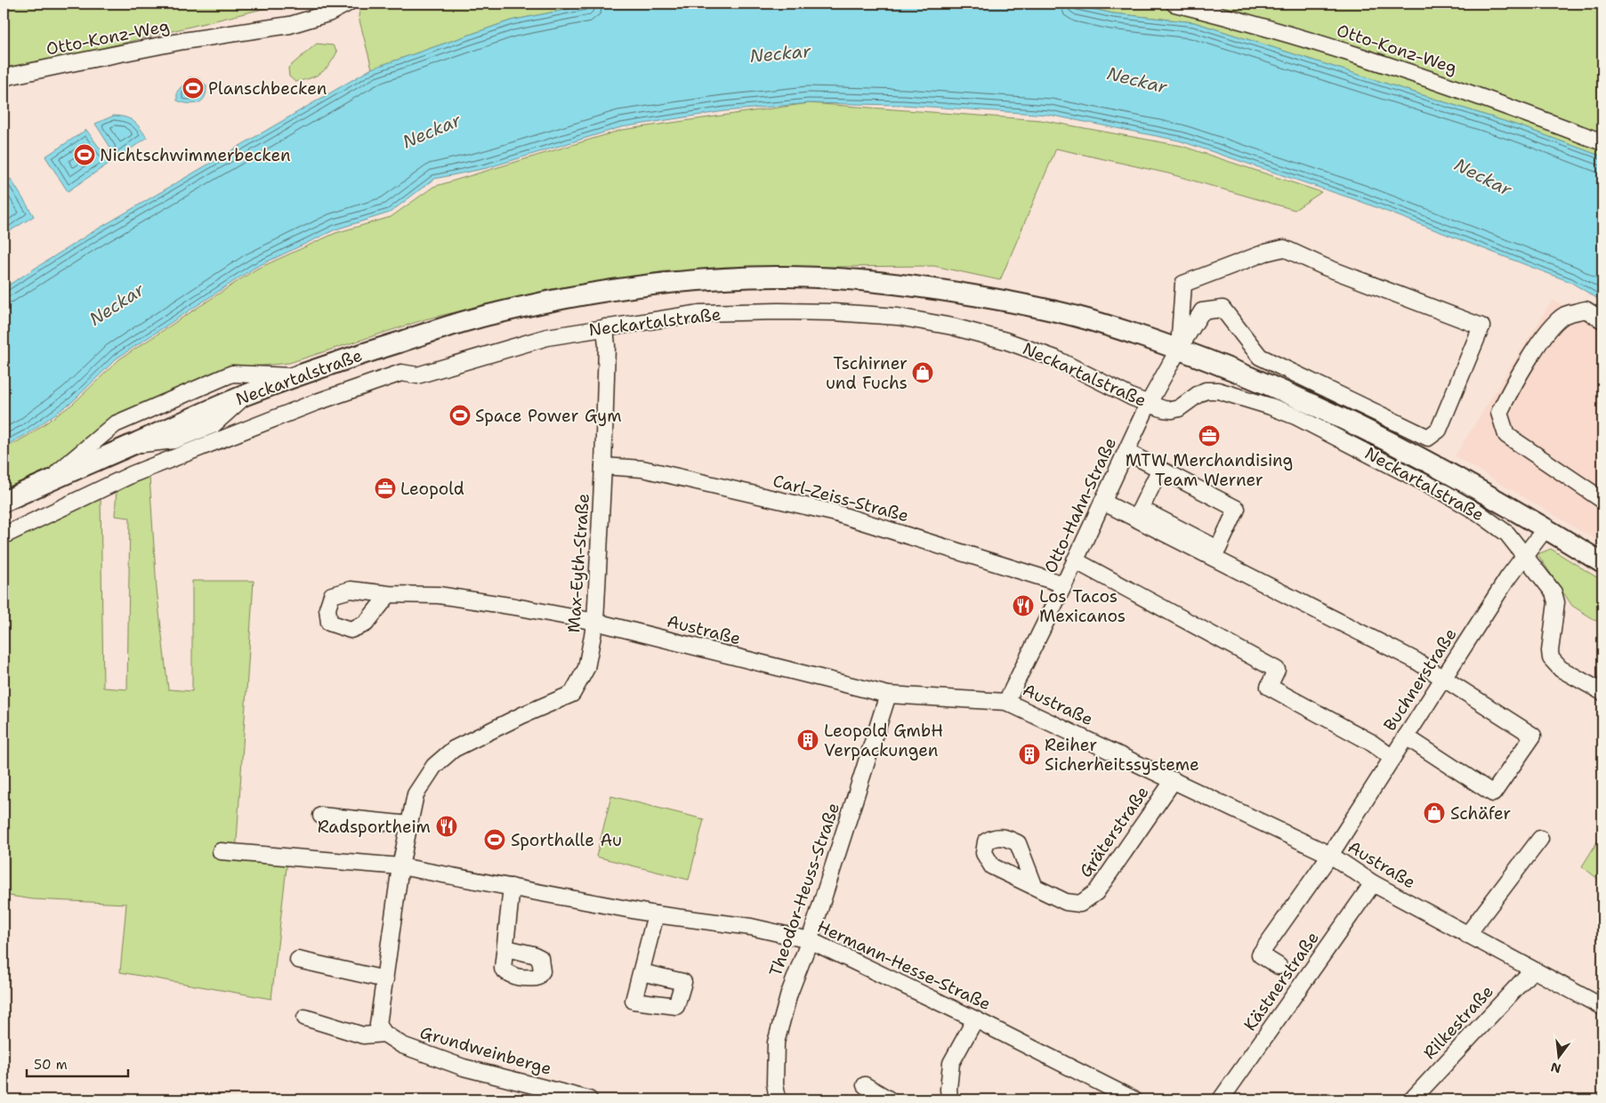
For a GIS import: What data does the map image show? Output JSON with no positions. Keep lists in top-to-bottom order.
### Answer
{
  "streets": {
    "main road": ["Neckartalstraße"],
    "street": [
      "Otto-Konz-Weg",
      "Carl-Zeiss-Straße",
      "Otto-Hahn-Straße",
      "Max-Eyth-Straße",
      "Austraße",
      "Buchnerstraße",
      "Gräterstraße",
      "Theodor-Heuss-Straße",
      "Hermann-Hesse-Straße",
      "Kästnerstraße",
      "Rilkestraße",
      "Grundweinberge"
    ]
  },
  "crossings": [
    ["Neckartalstraße", "Otto-Hahn-Straße"],
    ["Neckartalstraße", "Max-Eyth-Straße"],
    ["Neckartalstraße", "Buchnerstraße"],
    ["Carl-Zeiss-Straße", "Otto-Hahn-Straße"],
    ["Carl-Zeiss-Straße", "Max-Eyth-Straße"],
    ["Otto-Hahn-Straße", "Austraße"],
    ["Max-Eyth-Straße", "Austraße"],
    ["Max-Eyth-Straße", "Hermann-Hesse-Straße"],
    ["Austraße", "Buchnerstraße"],
    ["Austraße", "Gräterstraße"],
    ["Austraße", "Theodor-Heuss-Straße"],
    ["Austraße", "Kästnerstraße"],
    ["Austraße", "Rilkestraße"],
    ["Theodor-Heuss-Straße", "Hermann-Hesse-Straße"]
  ],
  "water": ["Neckar"],
  "places": {
    "sports": [
      "Planschbecken",
      "Nichtschwimmerbecken",
      "Space Power Gym",
      "Sporthalle Au"
    ],
    "shop": ["Tschirner und Fuchs", "Schäfer"],
    "office": ["MTW Merchandising Team Werner", "Leopold"],
    "restaurant": ["Los Tacos Mexicanos", "Radsportheim"],
    "building": ["Leopold GmbH Verpackungen", "Reiher Sicherheitssysteme"]
  },
  "scale_bar": "50 m",
  "north": "bottom"
}
